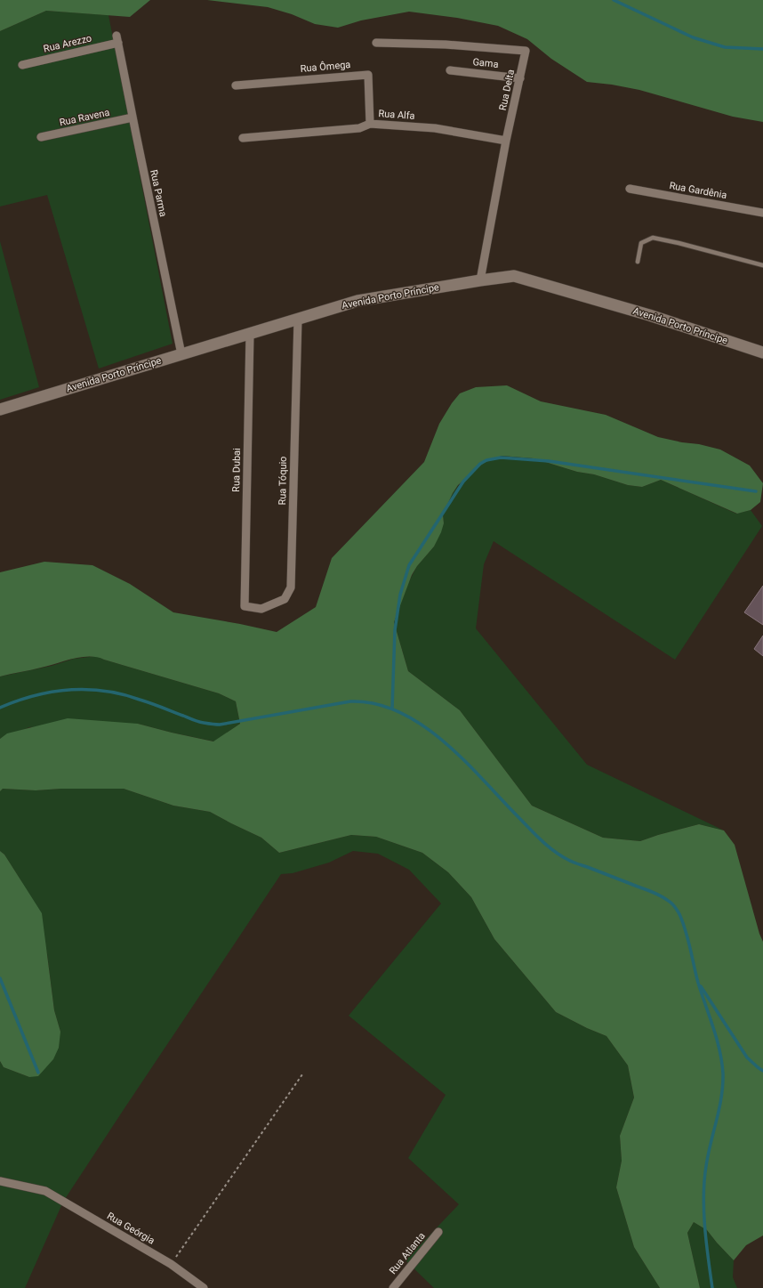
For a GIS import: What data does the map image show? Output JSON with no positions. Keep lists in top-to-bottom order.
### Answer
{
  "streets": {
    "street": [
      "Rua Arezzo",
      "Gama",
      "Rua Ômega",
      "Rua Delta",
      "Rua Alfa",
      "Rua Ravena",
      "Rua Gardênia",
      "Rua Parma",
      "Avenida Porto Príncipe",
      "Rua Dubai",
      "Rua Tóquio",
      "Rua Geórgia",
      "Rua Atlanta"
    ]
  },
  "crossings": [
    ["Rua Arezzo", "Rua Parma"],
    ["Gama", "Rua Delta"],
    ["Rua Ômega", "Rua Alfa"],
    ["Rua Delta", "Rua Alfa"],
    ["Rua Delta", "Avenida Porto Príncipe"],
    ["Rua Ravena", "Rua Parma"],
    ["Rua Parma", "Avenida Porto Príncipe"],
    ["Avenida Porto Príncipe", "Rua Dubai"],
    ["Avenida Porto Príncipe", "Rua Tóquio"],
    ["Rua Dubai", "Rua Tóquio"]
  ]
}
